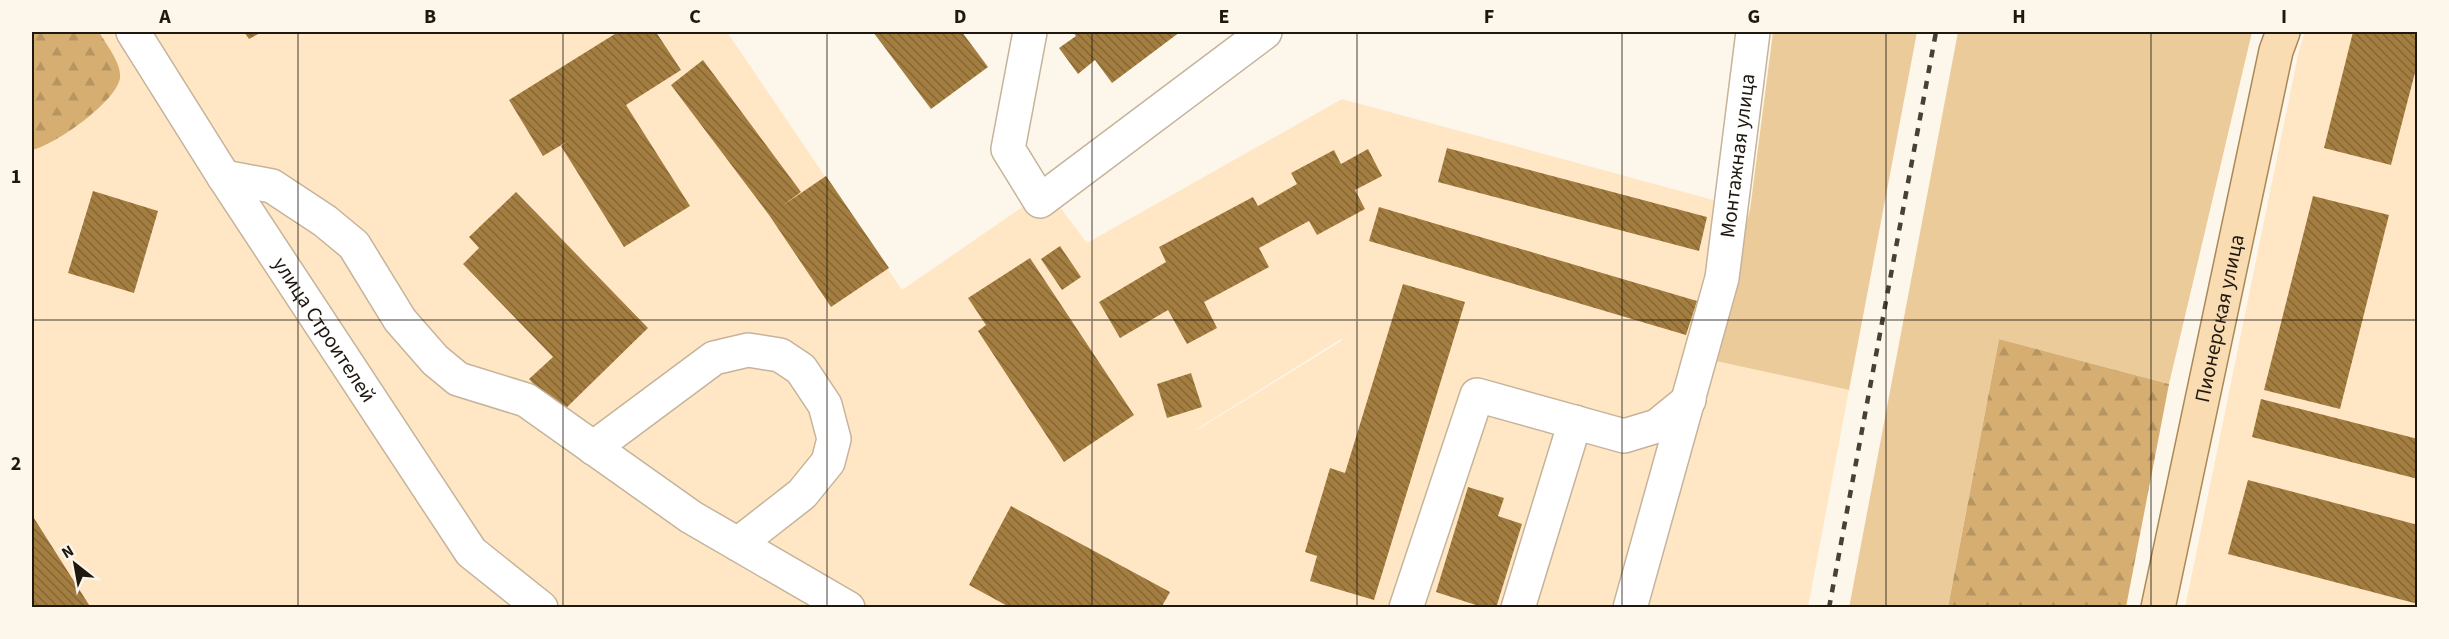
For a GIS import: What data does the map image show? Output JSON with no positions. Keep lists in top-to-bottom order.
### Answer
{
  "streets": {
    "main road": ["Пионерская улица"],
    "street": ["Монтажная улица", "улица Строителей"]
  },
  "north": "top left",
  "grid": {
    "columns": [
      "A",
      "B",
      "C",
      "D",
      "E",
      "F",
      "G",
      "H",
      "I"
    ],
    "rows": ["1", "2"]
  }
}
